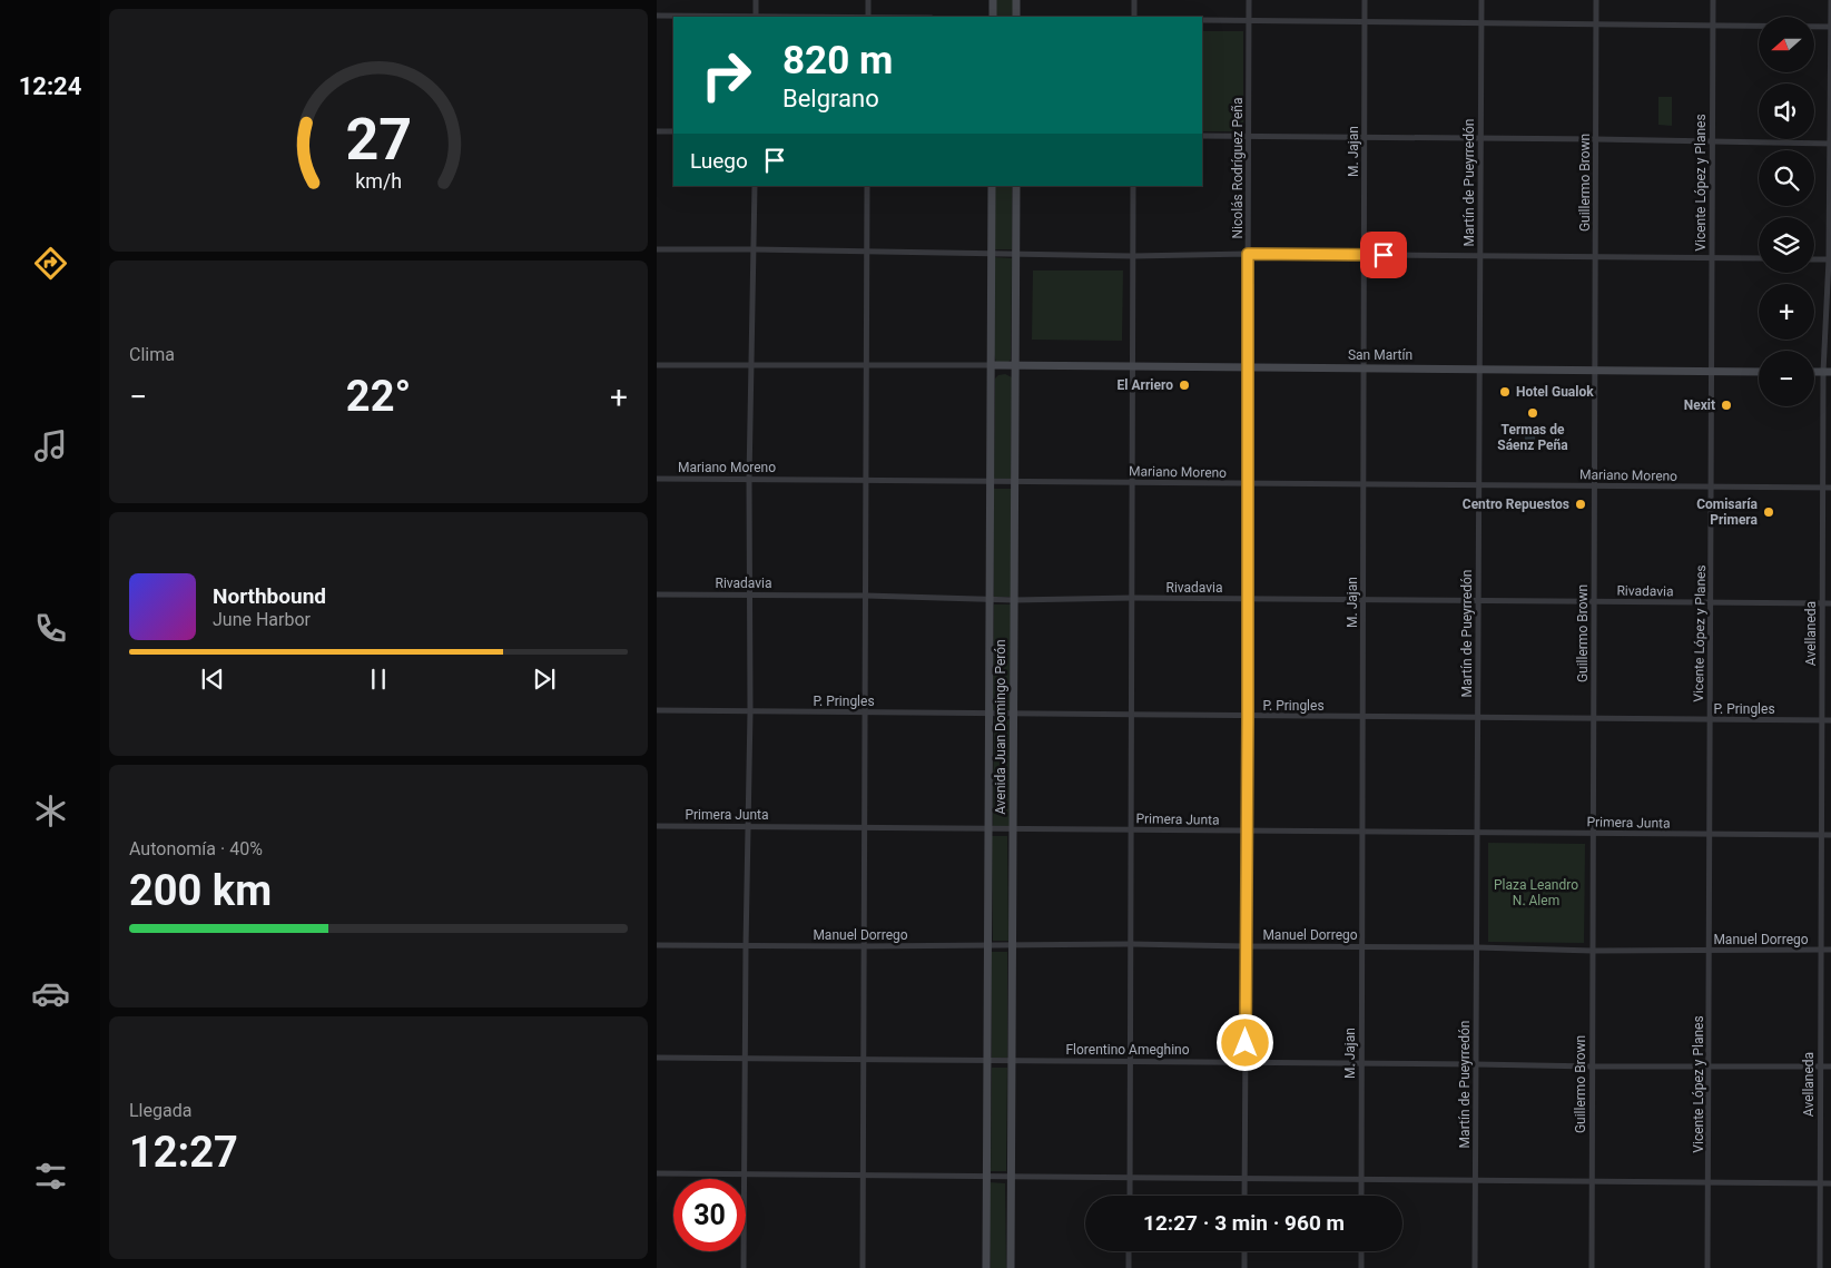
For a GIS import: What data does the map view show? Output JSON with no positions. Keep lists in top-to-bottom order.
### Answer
{
  "streets": {
    "main road": ["San Martín", "Avenida Juan Domingo Perón"],
    "street": [
      "M. Jajan",
      "Nicolás Rodríguez Peña",
      "Martín de Pueyrredón",
      "Guillermo Brown",
      "Vicente López y Planes",
      "Mariano Moreno",
      "Rivadavia",
      "Avellaneda",
      "P. Pringles",
      "Primera Junta",
      "Manuel Dorrego",
      "Florentino Ameghino"
    ]
  },
  "crossings": [
    ["M. Jajan", "San Martín"],
    ["M. Jajan", "Mariano Moreno"],
    ["M. Jajan", "Rivadavia"],
    ["M. Jajan", "P. Pringles"],
    ["M. Jajan", "Primera Junta"],
    ["M. Jajan", "Manuel Dorrego"],
    ["M. Jajan", "Florentino Ameghino"],
    ["Nicolás Rodríguez Peña", "San Martín"],
    ["Nicolás Rodríguez Peña", "Mariano Moreno"],
    ["Nicolás Rodríguez Peña", "Rivadavia"],
    ["Nicolás Rodríguez Peña", "P. Pringles"],
    ["Nicolás Rodríguez Peña", "Primera Junta"],
    ["Nicolás Rodríguez Peña", "Manuel Dorrego"],
    ["Nicolás Rodríguez Peña", "Florentino Ameghino"],
    ["Martín de Pueyrredón", "San Martín"],
    ["Martín de Pueyrredón", "Mariano Moreno"],
    ["Martín de Pueyrredón", "Rivadavia"],
    ["Martín de Pueyrredón", "P. Pringles"],
    ["Martín de Pueyrredón", "Primera Junta"],
    ["Martín de Pueyrredón", "Manuel Dorrego"],
    ["Martín de Pueyrredón", "Florentino Ameghino"],
    ["Guillermo Brown", "San Martín"],
    ["Guillermo Brown", "Mariano Moreno"],
    ["Guillermo Brown", "Rivadavia"],
    ["Guillermo Brown", "P. Pringles"],
    ["Guillermo Brown", "Primera Junta"],
    ["Guillermo Brown", "Manuel Dorrego"],
    ["Guillermo Brown", "Florentino Ameghino"],
    ["Vicente López y Planes", "San Martín"],
    ["Vicente López y Planes", "Mariano Moreno"],
    ["Vicente López y Planes", "Rivadavia"],
    ["Vicente López y Planes", "P. Pringles"],
    ["Vicente López y Planes", "Primera Junta"],
    ["Vicente López y Planes", "Manuel Dorrego"],
    ["Vicente López y Planes", "Florentino Ameghino"],
    ["San Martín", "Avenida Juan Domingo Perón"],
    ["Mariano Moreno", "Avellaneda"],
    ["Mariano Moreno", "Avenida Juan Domingo Perón"],
    ["Rivadavia", "Avellaneda"],
    ["Rivadavia", "Avenida Juan Domingo Perón"],
    ["Avellaneda", "P. Pringles"],
    ["Avellaneda", "Primera Junta"],
    ["Avellaneda", "Manuel Dorrego"],
    ["Avellaneda", "Florentino Ameghino"],
    ["P. Pringles", "Avenida Juan Domingo Perón"],
    ["Avenida Juan Domingo Perón", "Primera Junta"],
    ["Avenida Juan Domingo Perón", "Manuel Dorrego"],
    ["Avenida Juan Domingo Perón", "Florentino Ameghino"]
  ],
  "parks": ["Plaza Leandro N. Alem"],
  "places": [
    "El Arriero",
    "Hotel Gualok",
    "Nexit",
    "Termas de Sáenz Peña",
    "Centro Repuestos",
    "Comisaría Primera"
  ],
  "north": "left",
  "page": {
    "tabs": "12:24",
    "map_buttons": ["+", "−"],
    "turn": ["820 m", "Belgrano"],
    "then": "Luego",
    "tile": [
      "Clima",
      ["Autonomía · 40%", "200 km"],
      ["Llegada", "12:27"]
    ],
    "heat": ["−", "22°", "+"],
    "song": ["Northbound", "June Harbor"],
    "limit": "30",
    "trip": "12:27 · 3 min · 960 m",
    "gauge": ["27", "km/h"]
  }
}
